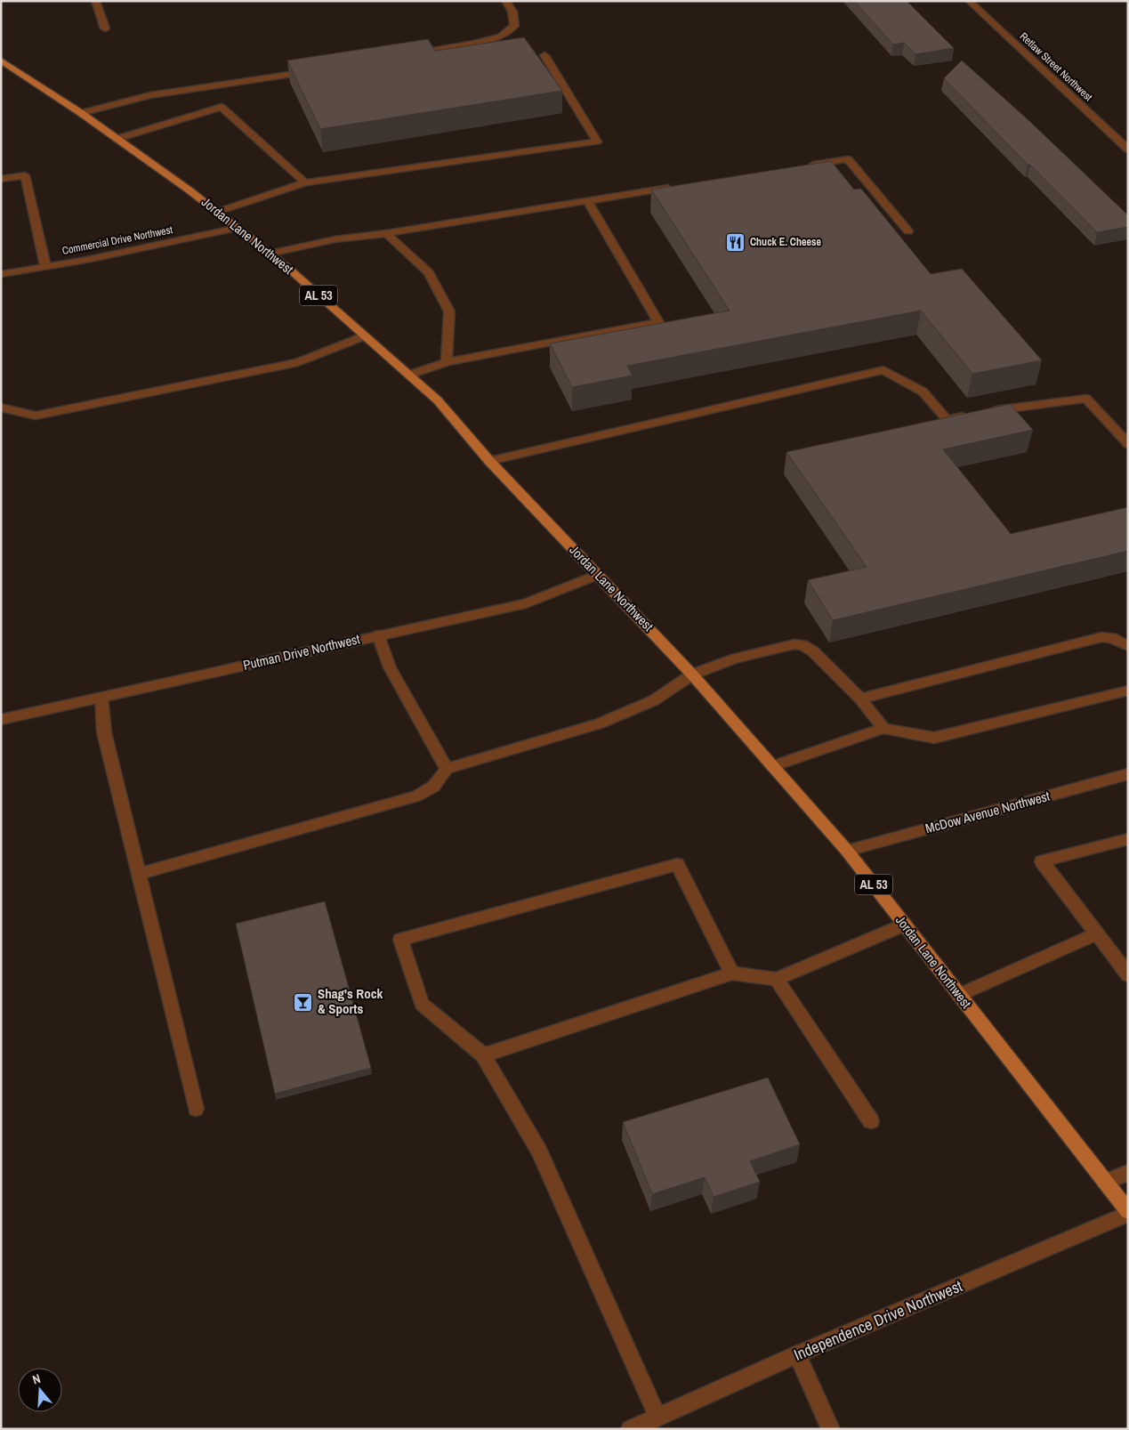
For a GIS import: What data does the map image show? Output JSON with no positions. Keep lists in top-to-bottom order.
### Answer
{
  "streets": {
    "main road": ["Jordan Lane Northwest", "AL 53"],
    "street": [
      "Retlaw Street Northwest",
      "Commercial Drive Northwest",
      "Putman Drive Northwest",
      "McDow Avenue Northwest",
      "Independence Drive Northwest"
    ]
  },
  "crossings": [
    ["Jordan Lane Northwest", "Commercial Drive Northwest"],
    ["Jordan Lane Northwest", "Putman Drive Northwest"],
    ["Jordan Lane Northwest", "McDow Avenue Northwest"],
    ["Jordan Lane Northwest", "Independence Drive Northwest"]
  ],
  "places": {
    "restaurant": ["Chuck E. Cheese"],
    "bar": ["Shag's Rock & Sports"]
  },
  "north": "top"
}
